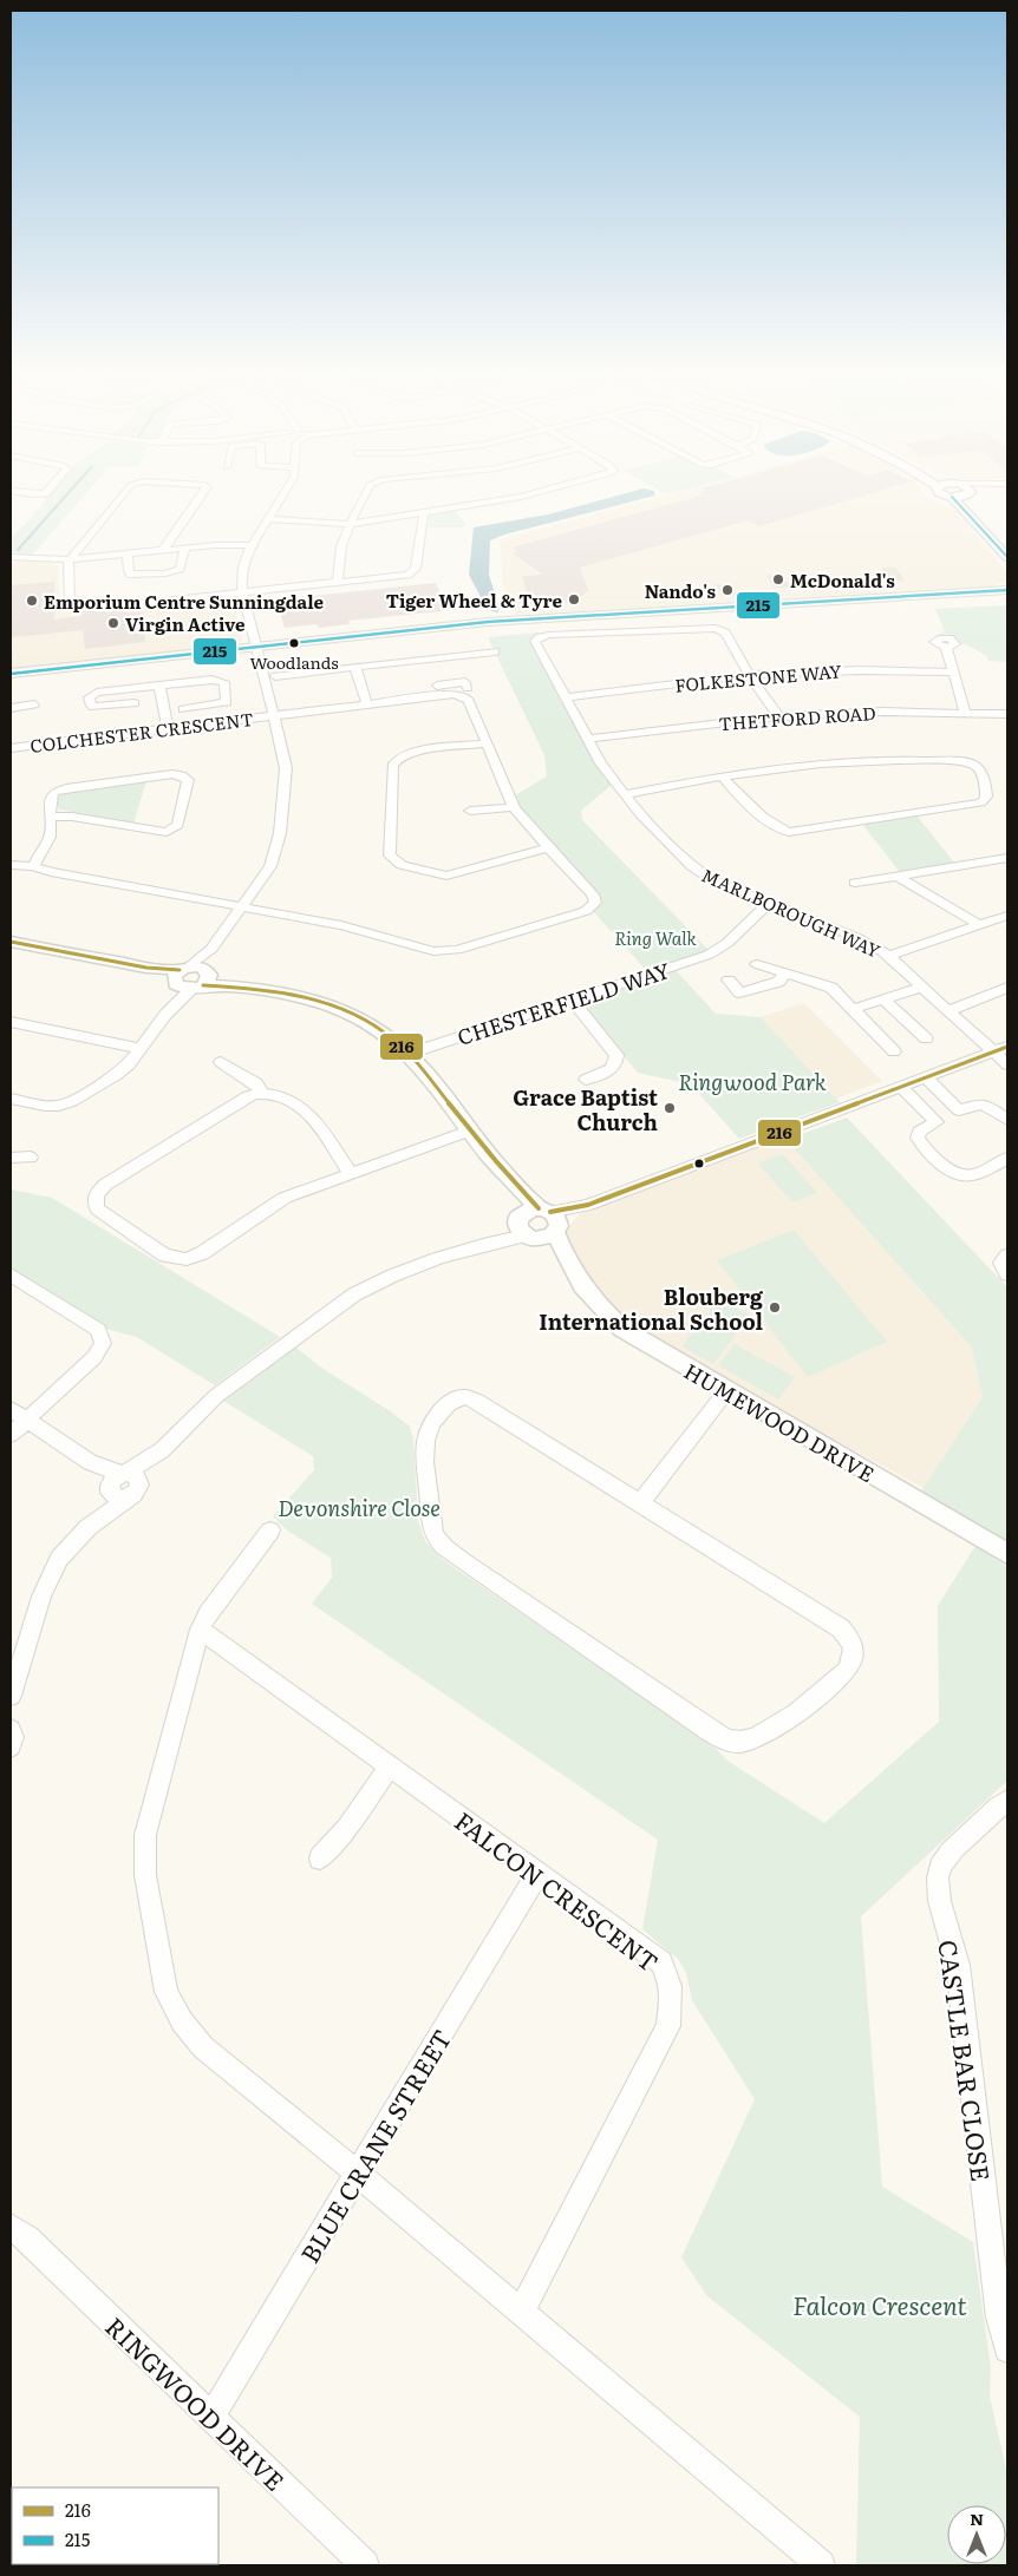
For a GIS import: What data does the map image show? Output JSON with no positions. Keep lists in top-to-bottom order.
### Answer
{
  "streets": {
    "street": [
      "FOLKESTONE WAY",
      "THETFORD ROAD",
      "COLCHESTER CRESCENT",
      "MARLBOROUGH WAY",
      "CHESTERFIELD WAY",
      "HUMEWOOD DRIVE",
      "FALCON CRESCENT",
      "CASTLE BAR CLOSE",
      "BLUE CRANE STREET",
      "RINGWOOD DRIVE"
    ]
  },
  "crossings": [
    ["FOLKESTONE WAY", "MARLBOROUGH WAY"],
    ["THETFORD ROAD", "MARLBOROUGH WAY"],
    ["MARLBOROUGH WAY", "CHESTERFIELD WAY"],
    ["CHESTERFIELD WAY", "HUMEWOOD DRIVE"],
    ["FALCON CRESCENT", "BLUE CRANE STREET"],
    ["BLUE CRANE STREET", "RINGWOOD DRIVE"]
  ],
  "parks": [
    "Ring Walk",
    "Ringwood Park",
    "Devonshire Close",
    "Falcon Crescent"
  ],
  "places": [
    "McDonald's",
    "Nando's",
    "Tiger Wheel & Tyre",
    "Emporium Centre Sunningdale",
    "Virgin Active",
    "Woodlands",
    "Grace Baptist Church",
    "Blouberg International School"
  ],
  "lines": ["transit line 215", "transit line 216"],
  "legend": ["216", "215"],
  "north": "top"
}
